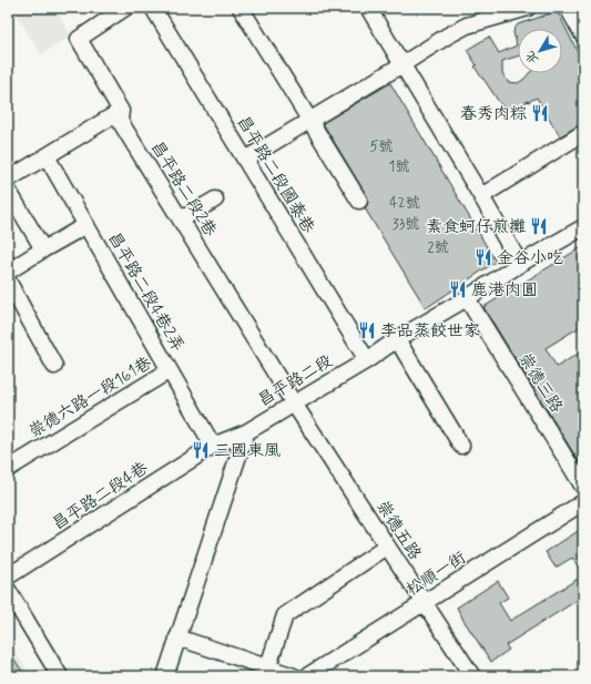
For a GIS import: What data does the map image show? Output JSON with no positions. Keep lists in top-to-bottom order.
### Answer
{
  "streets": {
    "street": [
      "昌平路二段國泰巷",
      "昌平路二段2巷",
      "昌平路二段4巷2弄",
      "昌平路二段",
      "崇德三路",
      "崇德六路一段161巷",
      "昌平路二段4巷",
      "崇德五路",
      "松順一街"
    ]
  },
  "crossings": [
    ["昌平路二段國泰巷", "昌平路二段"],
    ["昌平路二段2巷", "昌平路二段"],
    ["昌平路二段2巷", "崇德五路"],
    ["昌平路二段4巷2弄", "昌平路二段"],
    ["昌平路二段4巷2弄", "崇德六路一段161巷"],
    ["昌平路二段4巷2弄", "昌平路二段4巷"],
    ["昌平路二段", "崇德三路"],
    ["昌平路二段", "昌平路二段4巷"],
    ["昌平路二段", "崇德五路"],
    ["崇德五路", "松順一街"]
  ],
  "places": {
    "restaurant": [
      "春秀肉粽",
      "素食蚵仔煎攤",
      "金谷小吃",
      "鹿港肉圓",
      "李品蒸餃世家",
      "三國東風"
    ]
  },
  "house_numbers": [
    "5號",
    "1號",
    "42號",
    "33號",
    "2號"
  ],
  "north": "bottom left"
}
